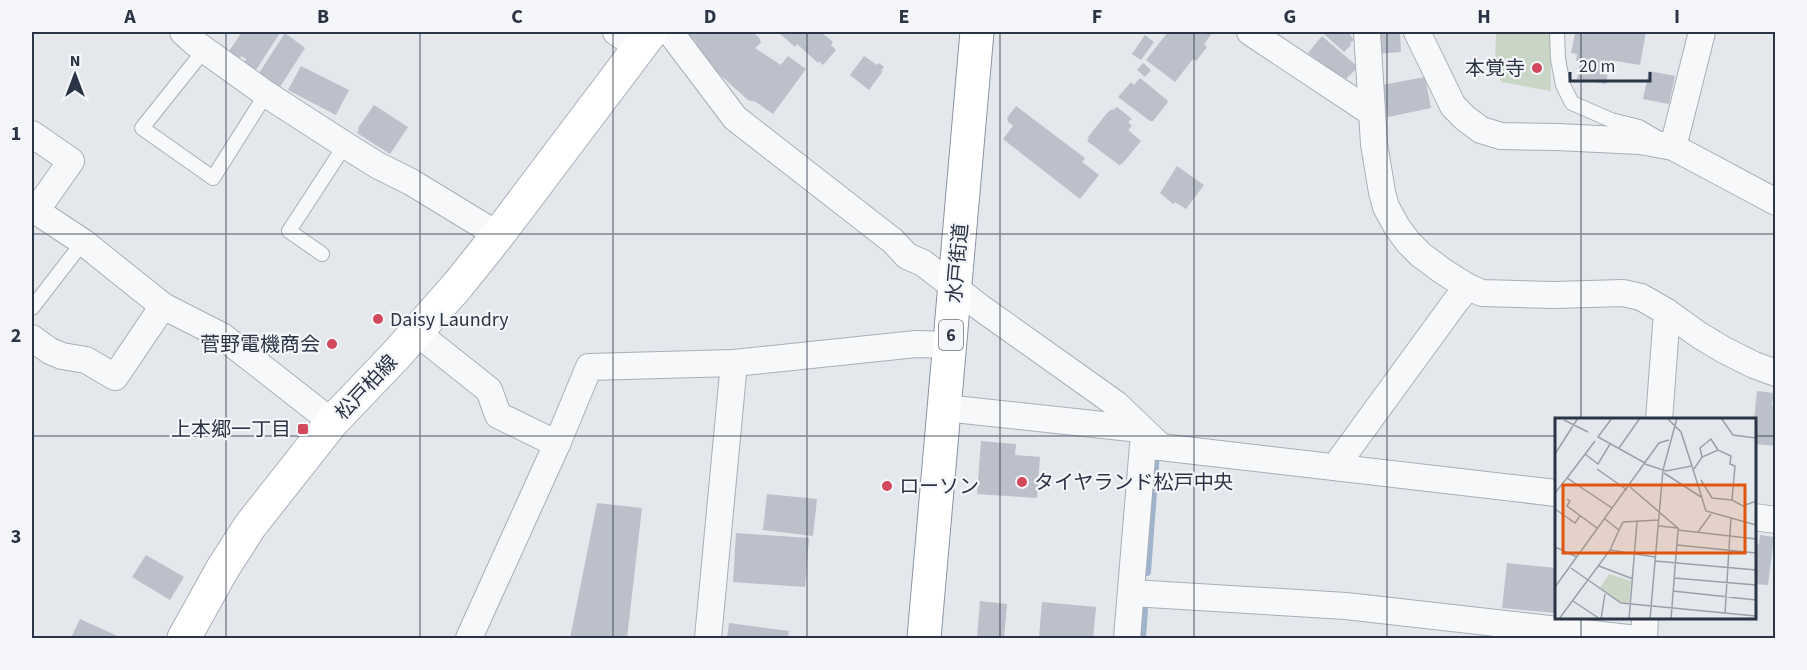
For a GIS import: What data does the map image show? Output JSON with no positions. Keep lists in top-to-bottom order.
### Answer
{
  "streets": {
    "main road": ["水戸街道", "6", "松戸柏線"]
  },
  "places": {
    "other": [
      "本覚寺",
      "Daisy Laundry",
      "菅野電機商会",
      "タイヤランド松戸中央",
      "ローソン"
    ],
    "transit": ["上本郷一丁目"]
  },
  "scale_bar": "20 m",
  "north": "top",
  "grid": {
    "columns": [
      "A",
      "B",
      "C",
      "D",
      "E",
      "F",
      "G",
      "H",
      "I"
    ],
    "rows": ["1", "2", "3"]
  }
}
